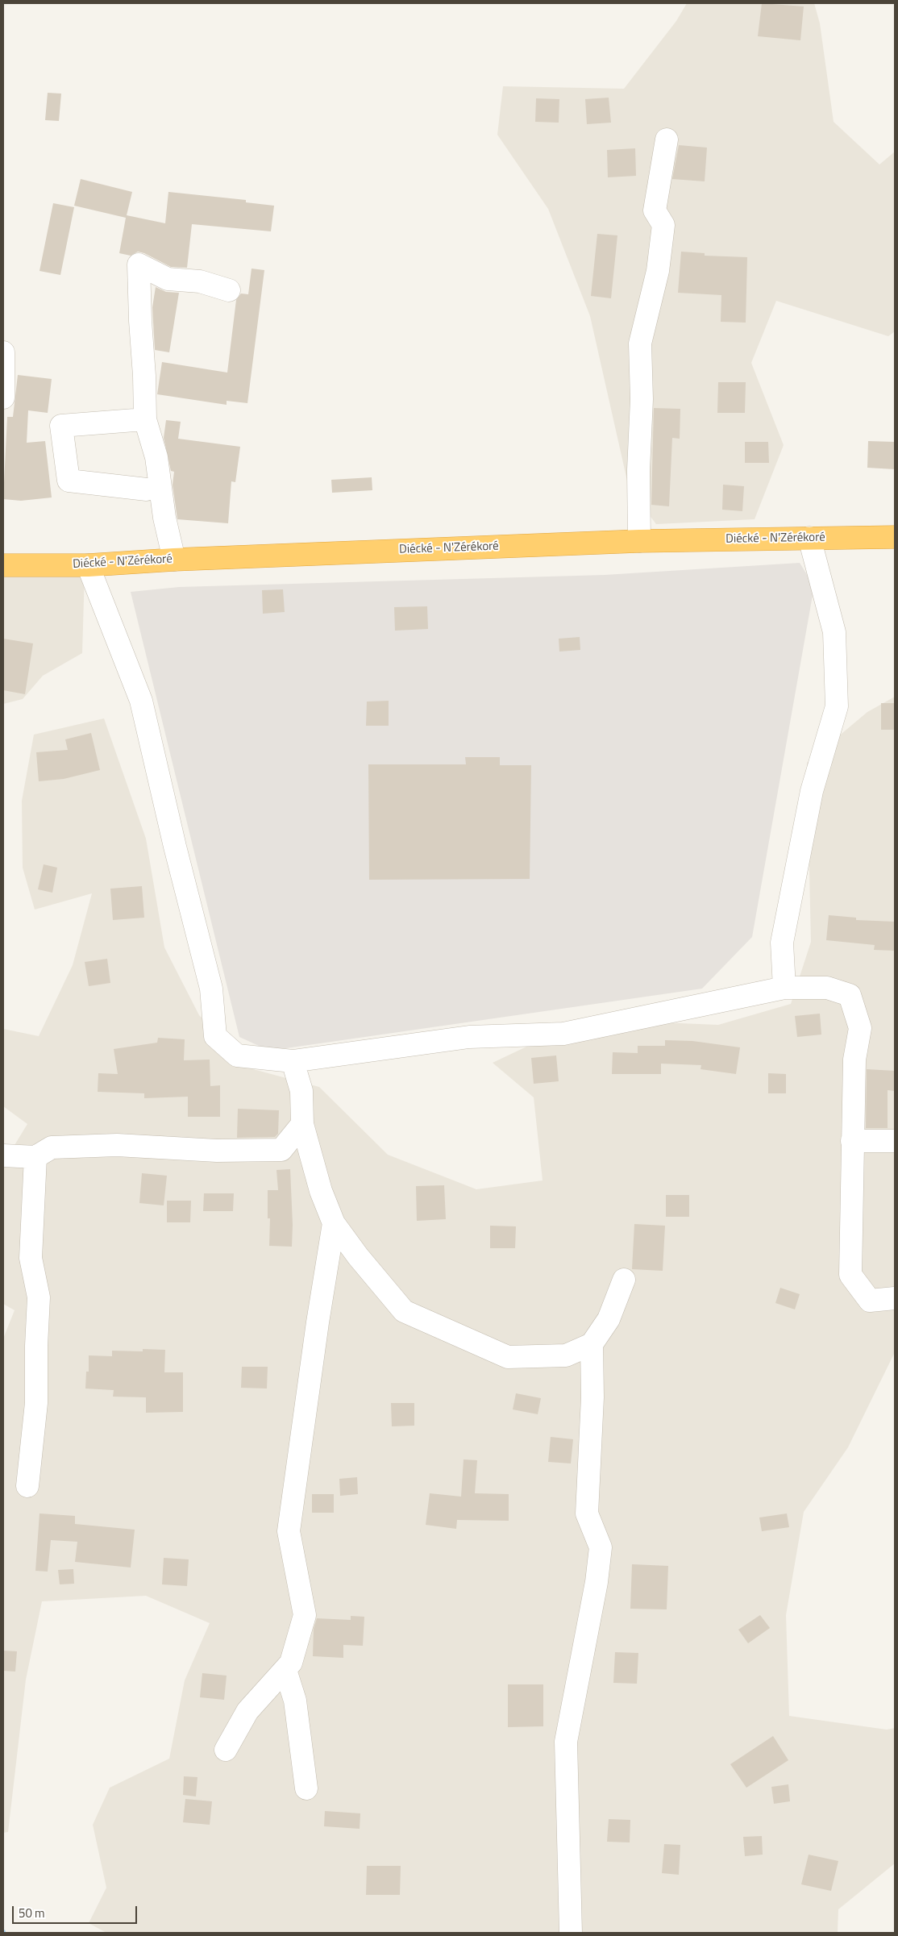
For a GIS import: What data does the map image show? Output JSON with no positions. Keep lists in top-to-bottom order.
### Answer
{
  "streets": {
    "highway": ["Diécké - N'Zérékoré"]
  },
  "scale_bar": "50 m"
}
